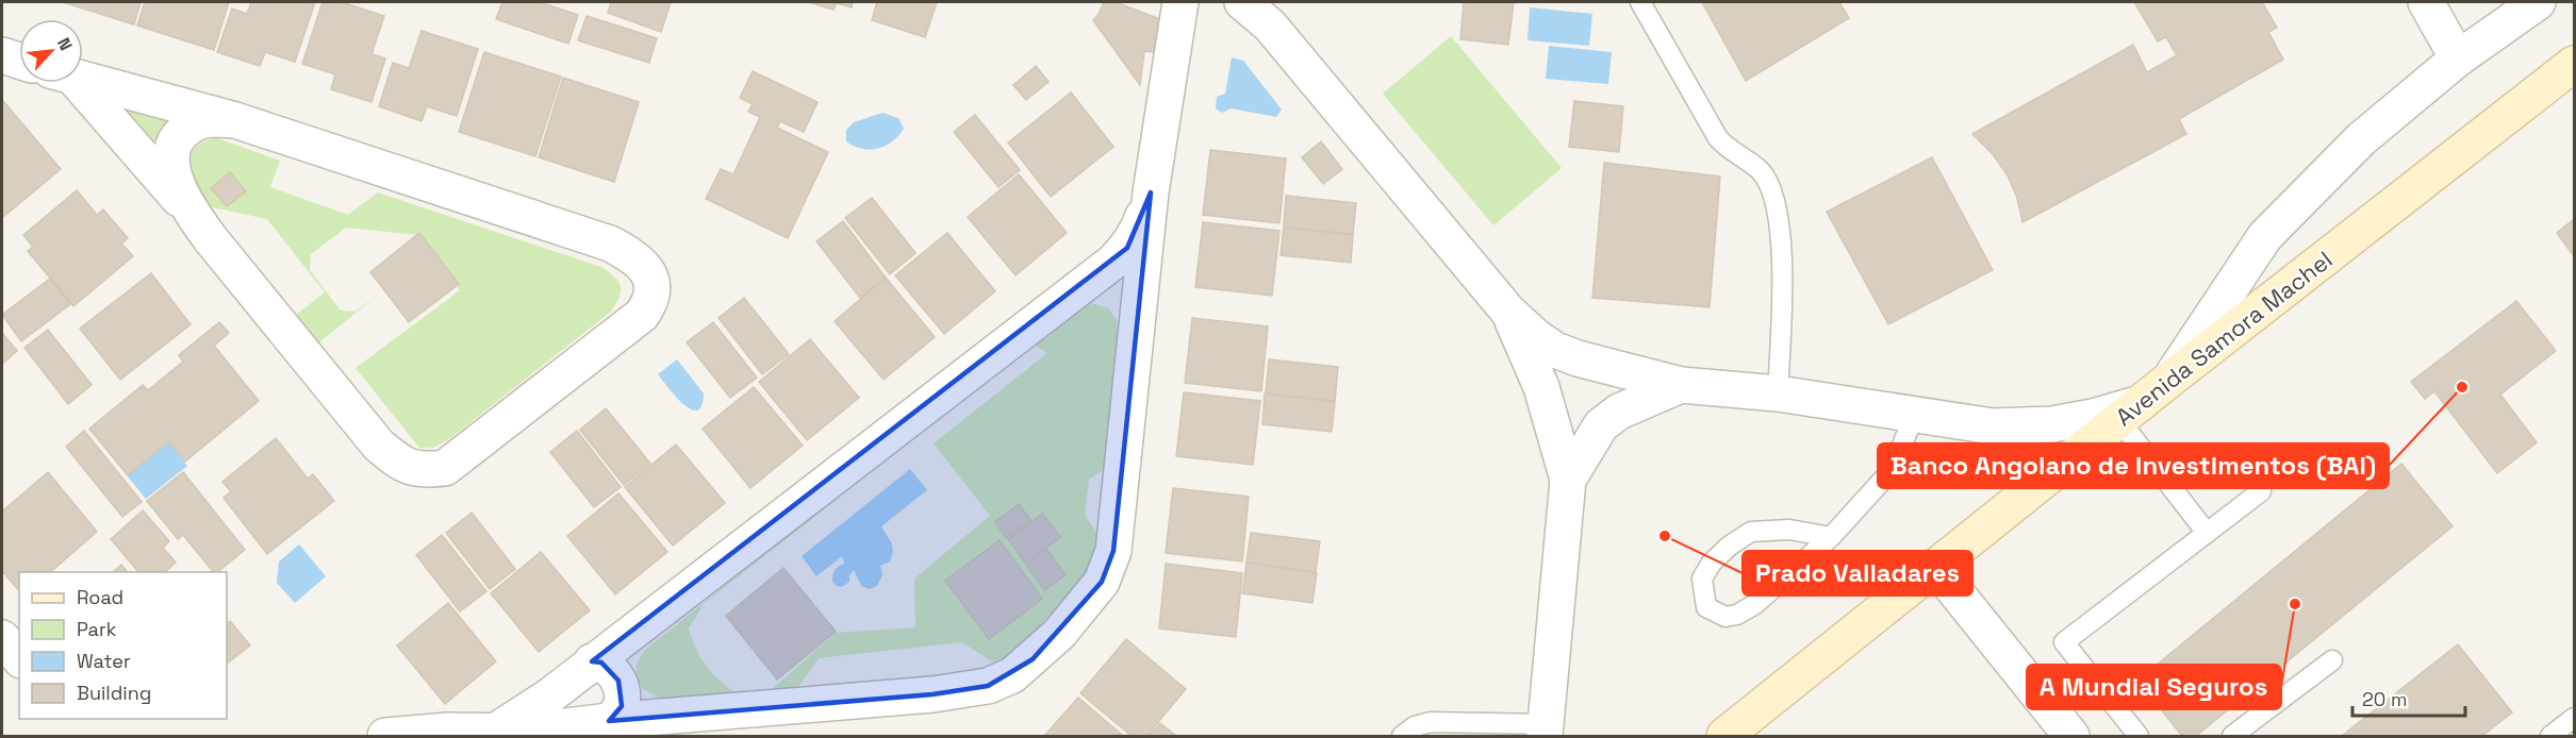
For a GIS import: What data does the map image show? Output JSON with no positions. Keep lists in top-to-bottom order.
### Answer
{
  "streets": {
    "main road": ["Avenida Samora Machel"]
  },
  "places": ["Banco Angolano de Investimentos (BAI)", "Prado Valladares", "A Mundial Seguros"],
  "legend": [
    "Road",
    "Park",
    "Water",
    "Building"
  ],
  "scale_bar": "20 m",
  "north": "top right"
}
